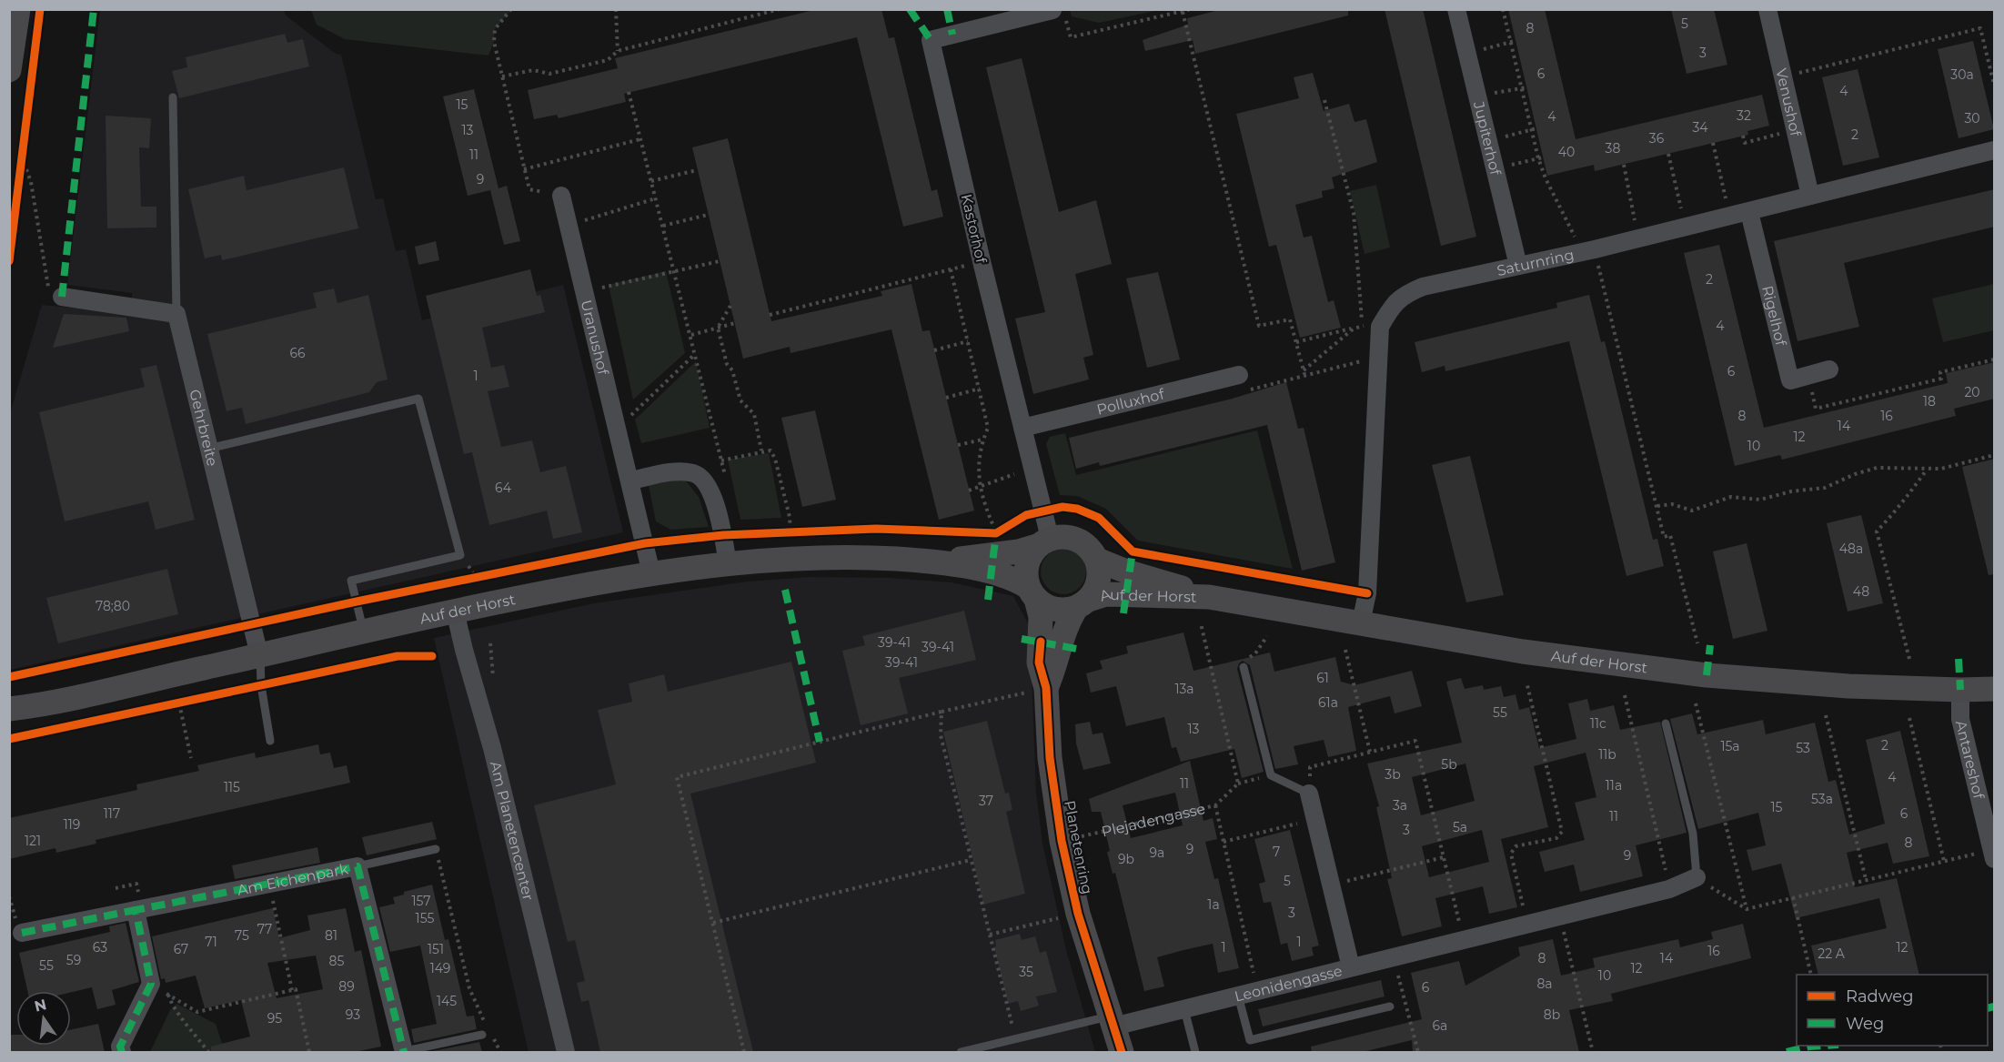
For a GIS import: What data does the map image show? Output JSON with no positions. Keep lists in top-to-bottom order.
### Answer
{
  "streets": {
    "street": [
      "Venushof",
      "Jupiterhof",
      "Kastorhof",
      "Saturnring",
      "Rigelhof",
      "Uranushof",
      "Polluxhof",
      "Gehrbreite",
      "Auf der Horst",
      "Antareshof",
      "Am Planetencenter",
      "Planetenring",
      "Am Eichenpark",
      "Leonidengasse"
    ],
    "path": ["Plejadengasse"]
  },
  "crossings": [
    ["Venushof", "Saturnring"],
    ["Jupiterhof", "Saturnring"],
    ["Kastorhof", "Polluxhof"],
    ["Kastorhof", "Auf der Horst"],
    ["Kastorhof", "Planetenring"],
    ["Saturnring", "Rigelhof"],
    ["Saturnring", "Auf der Horst"],
    ["Uranushof", "Auf der Horst"],
    ["Gehrbreite", "Auf der Horst"],
    ["Auf der Horst", "Antareshof"],
    ["Auf der Horst", "Am Planetencenter"],
    ["Auf der Horst", "Planetenring"],
    ["Plejadengasse", "Planetenring"],
    ["Planetenring", "Leonidengasse"]
  ],
  "house_numbers": [
    "5",
    "8",
    "3",
    "6",
    "30a",
    "4",
    "15",
    "32",
    "4",
    "30",
    "34",
    "13",
    "2",
    "36",
    "38",
    "40",
    "11",
    "9",
    "2",
    "4",
    "66",
    "6",
    "1",
    "20",
    "18",
    "8",
    "16",
    "14",
    "12",
    "10",
    "64",
    "48a",
    "48",
    "78;80",
    "39-41",
    "39-41",
    "39-41",
    "61",
    "13a",
    "61a",
    "55",
    "11c",
    "13",
    "2",
    "15a",
    "53",
    "11b",
    "5b",
    "3b",
    "4",
    "11",
    "11a",
    "115",
    "53a",
    "37",
    "3a",
    "15",
    "117",
    "6",
    "11",
    "119",
    "5a",
    "3",
    "121",
    "8",
    "9",
    "7",
    "9a",
    "9",
    "9b",
    "5",
    "157",
    "1a",
    "3",
    "155",
    "77",
    "75",
    "81",
    "71",
    "1",
    "63",
    "1",
    "12",
    "67",
    "151",
    "16",
    "22 A",
    "8",
    "14",
    "59",
    "85",
    "55",
    "149",
    "12",
    "35",
    "10",
    "8a",
    "89",
    "6",
    "145",
    "93",
    "8b",
    "95",
    "6a"
  ],
  "legend": ["Radweg", "Weg"],
  "north": "top"
}
